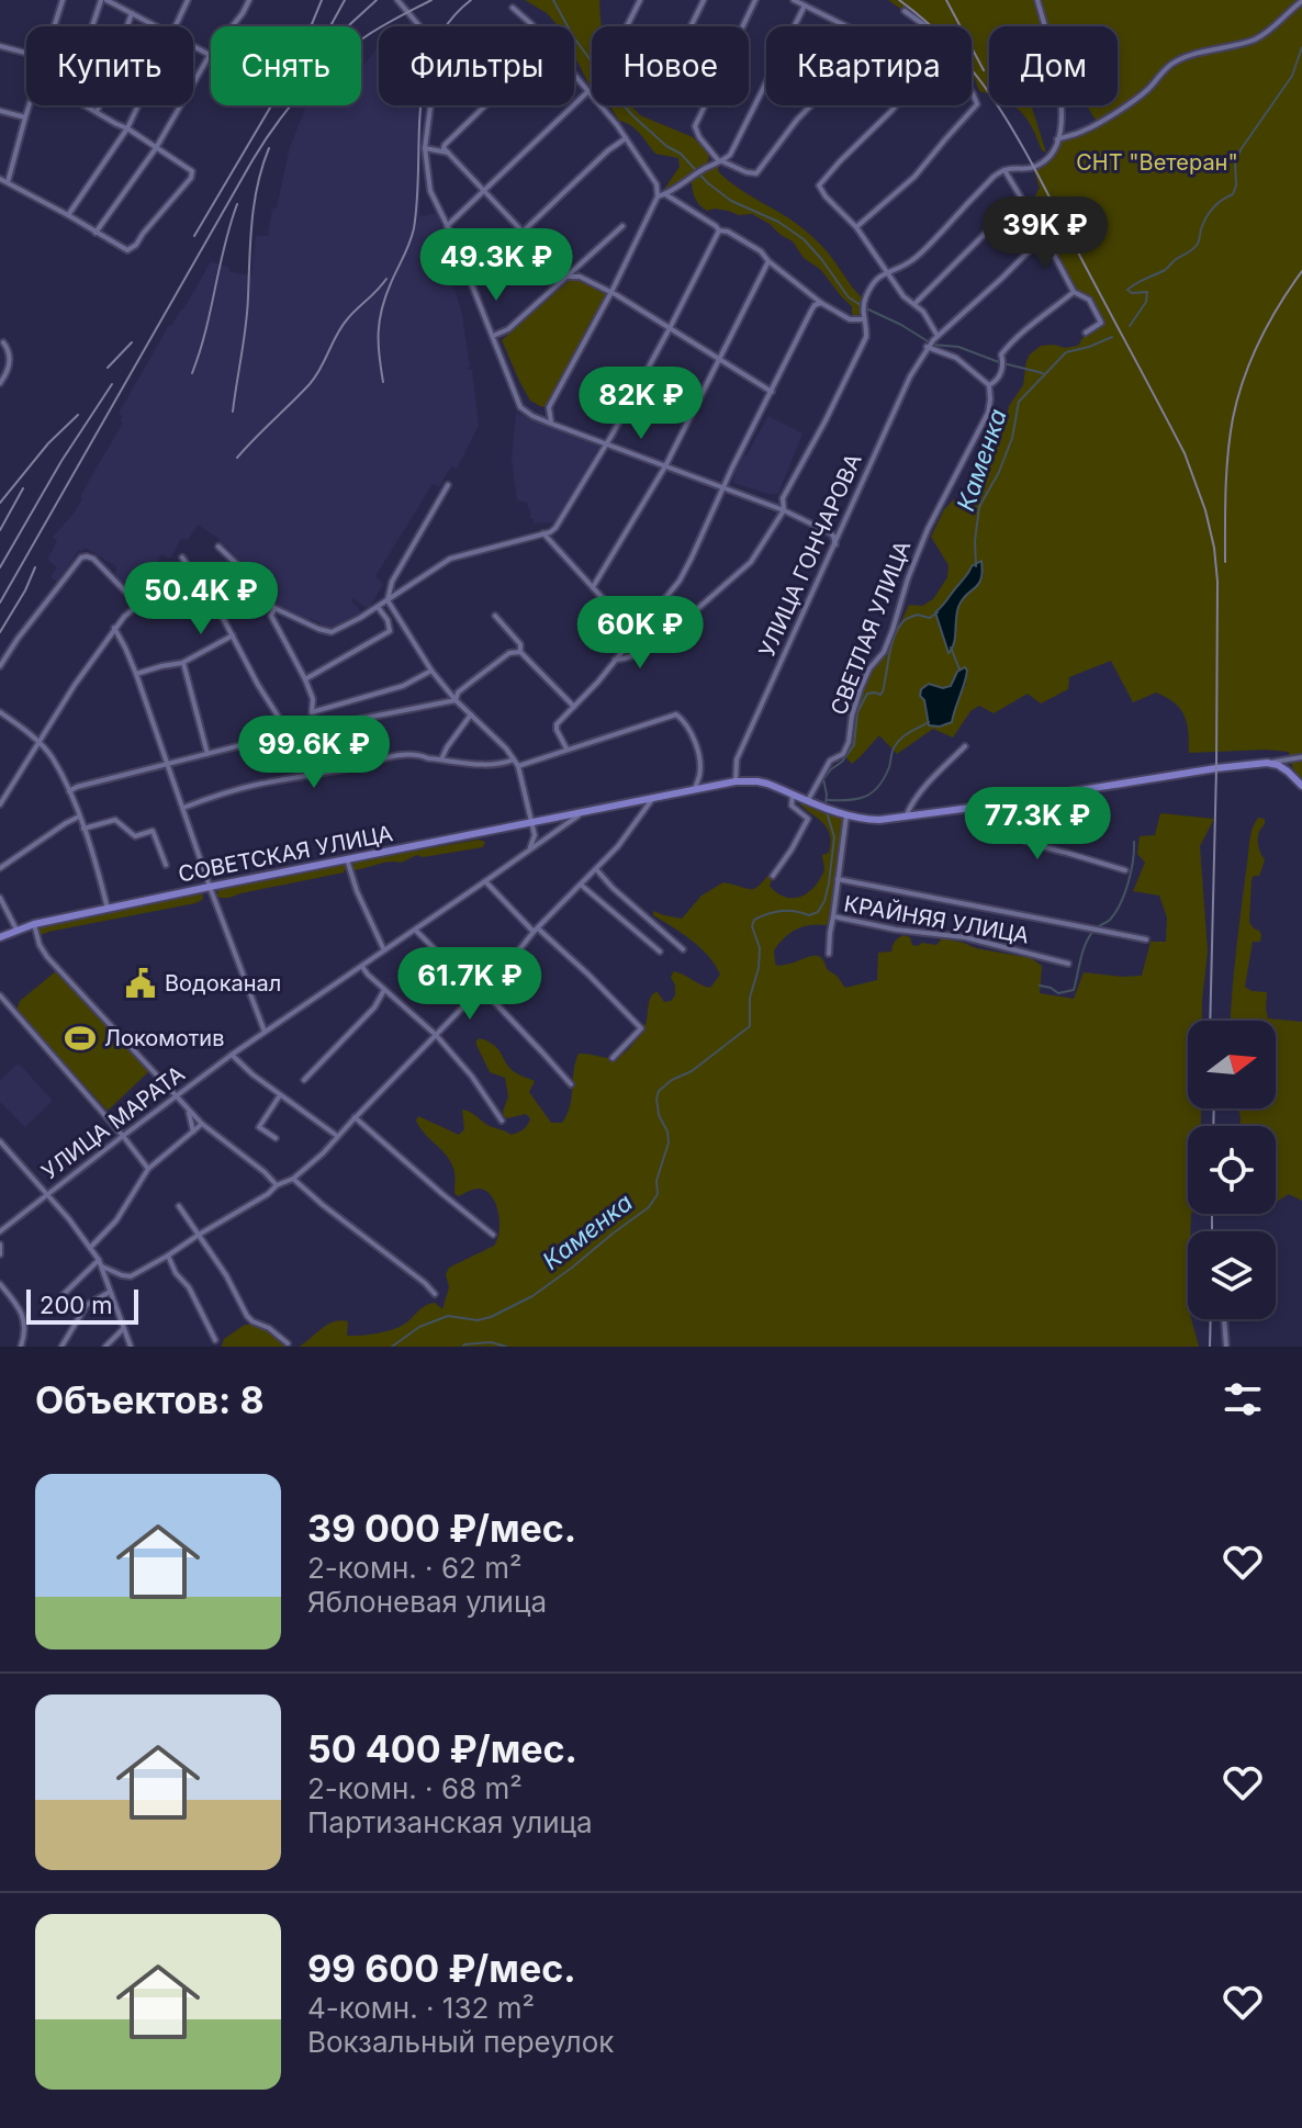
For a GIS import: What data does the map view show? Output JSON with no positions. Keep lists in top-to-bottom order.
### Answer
{
  "streets": {
    "main road": ["СОВЕТСКАЯ УЛИЦА"],
    "street": [
      "УЛИЦА ГОНЧАРОВА",
      "СВЕТЛАЯ УЛИЦА",
      "КРАЙНЯЯ УЛИЦА",
      "УЛИЦА МАРАТА"
    ]
  },
  "crossings": [
    ["УЛИЦА ГОНЧАРОВА", "СОВЕТСКАЯ УЛИЦА"],
    ["СВЕТЛАЯ УЛИЦА", "СОВЕТСКАЯ УЛИЦА"],
    ["СОВЕТСКАЯ УЛИЦА", "УЛИЦА МАРАТА"]
  ],
  "water": ["Каменка"],
  "parks": ["СНТ \"Ветеран\""],
  "places": {
    "public building": ["Водоканал"],
    "sports": ["Локомотив"]
  },
  "scale_bar": "200 m",
  "north": "right",
  "page": {
    "chip": [
      "Купить",
      "Снять",
      "Фильтры",
      "Новое",
      "Квартира",
      "Дом"
    ],
    "price": [
      "39K ₽",
      "49.3K ₽",
      "82K ₽",
      "50.4K ₽",
      "60K ₽",
      "99.6K ₽",
      "77.3K ₽",
      "61.7K ₽"
    ],
    "scale": "200 m",
    "heading": "Объектов: 8",
    "list": [
      {
        "name": "39 000 ₽/мес.",
        "note": "2-комн. · 62 m² · Яблоневая улица"
      },
      {
        "name": "50 400 ₽/мес.",
        "note": "2-комн. · 68 m² · Партизанская улица"
      },
      {
        "name": "99 600 ₽/мес.",
        "note": "4-комн. · 132 m² · Вокзальный переулок"
      }
    ]
  }
}
